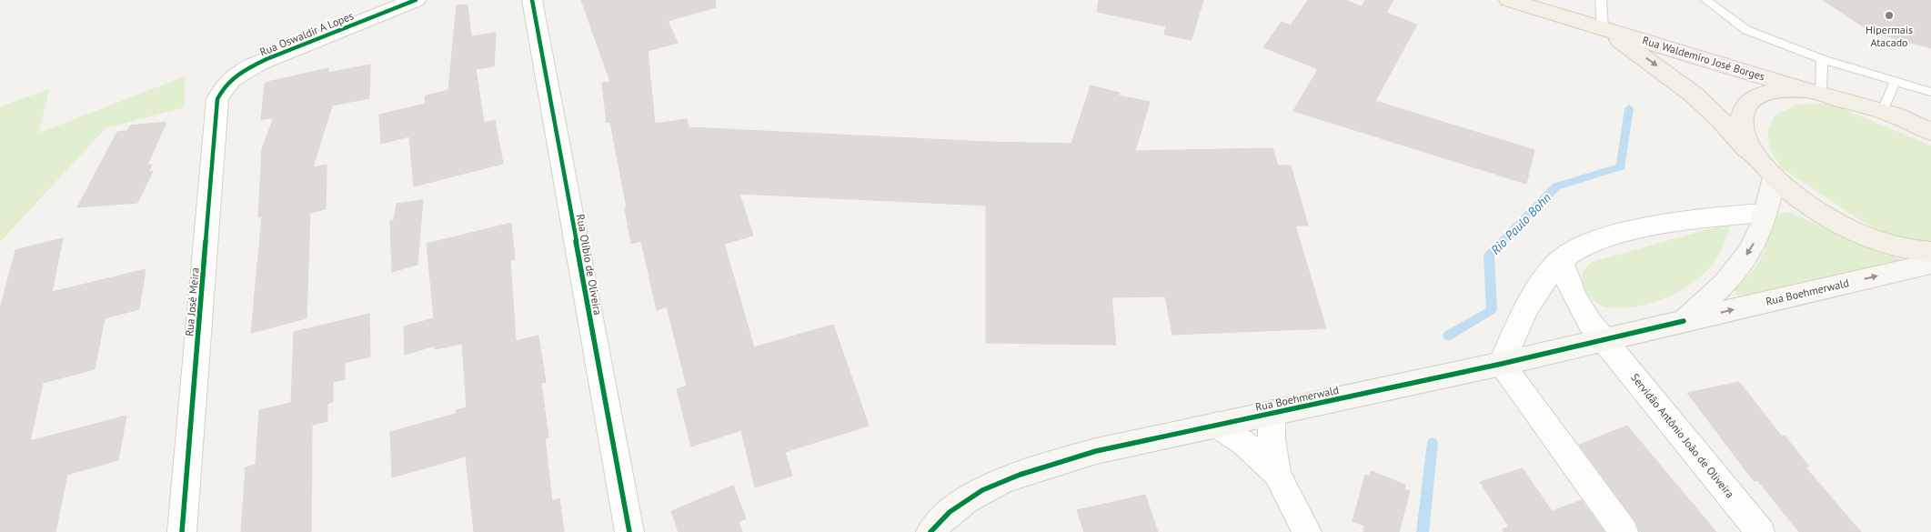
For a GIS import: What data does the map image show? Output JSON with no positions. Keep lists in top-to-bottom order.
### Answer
{
  "streets": {
    "main road": ["Rua Waldemiro José Borges", "Rua Boehmerwald"],
    "street": [
      "Rua Oswaldir A Lopes",
      "Rua Olíbio de Oliveira",
      "Rua José Meira",
      "Servidão Antônio João de Oliveira"
    ]
  },
  "crossings": [
    ["Rua Oswaldir A Lopes", "Rua José Meira"],
    ["Rua Waldemiro José Borges", "Rua Boehmerwald"],
    ["Rua Boehmerwald", "Servidão Antônio João de Oliveira"]
  ],
  "water": ["Rio Paulo Bohn"],
  "places": ["Hipermais Atacado"]
}
